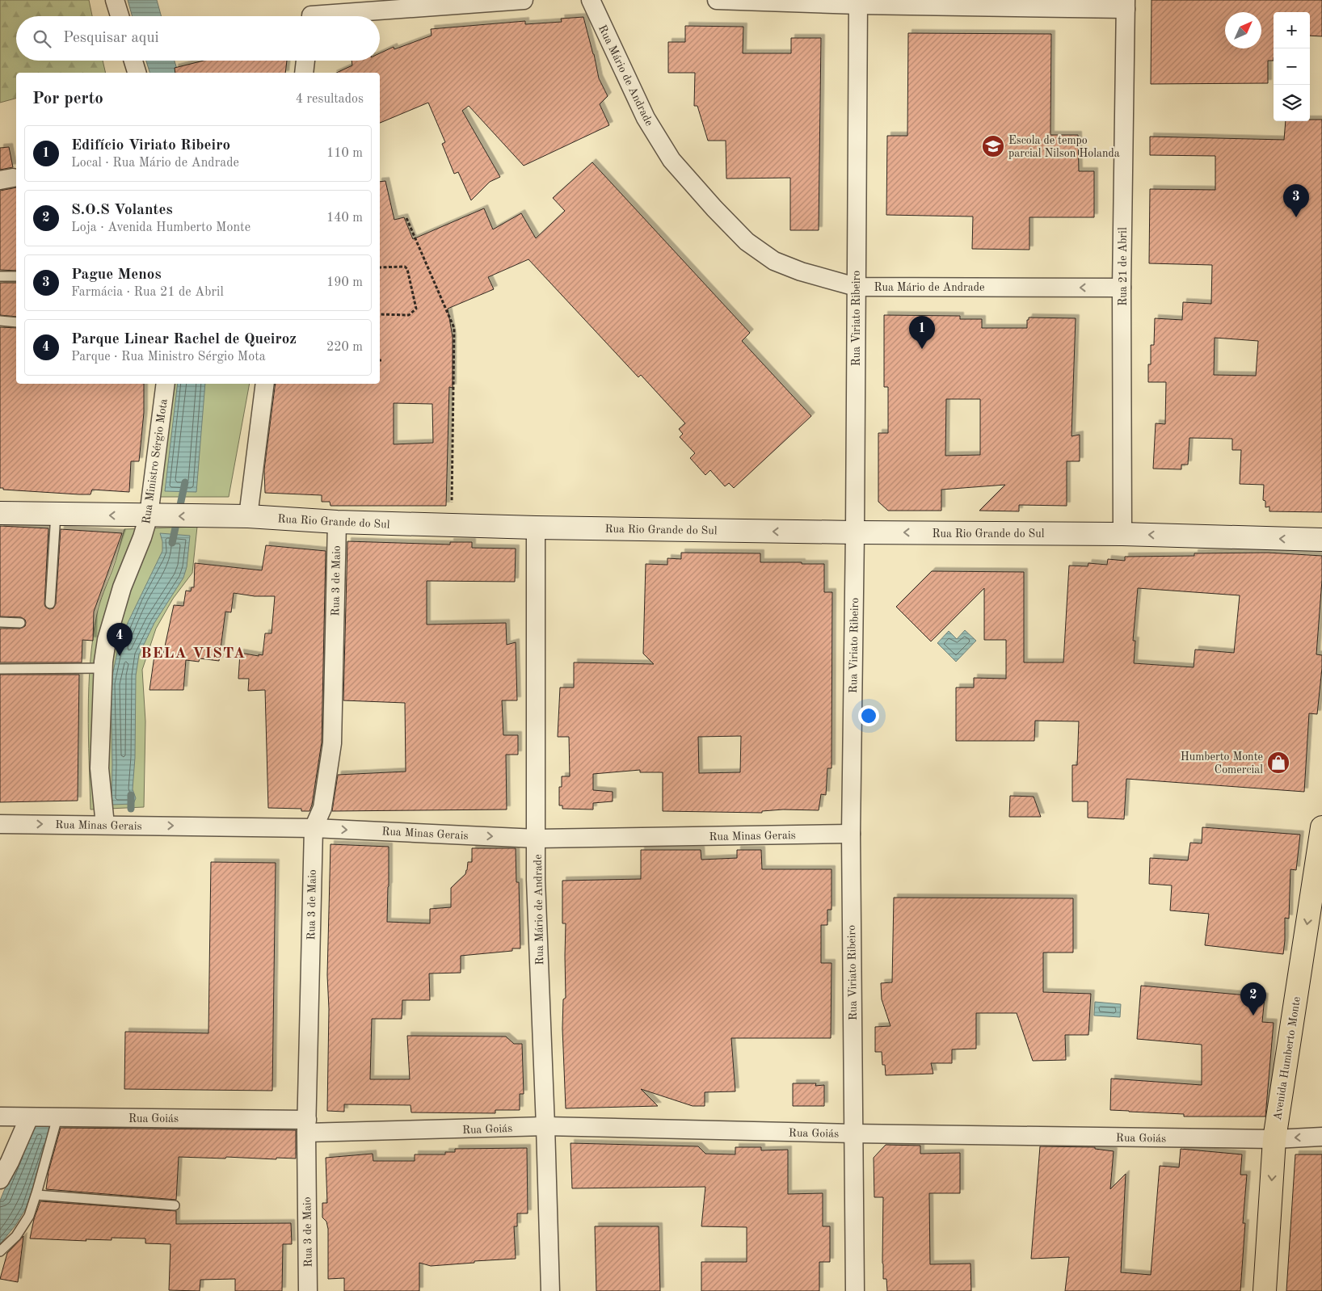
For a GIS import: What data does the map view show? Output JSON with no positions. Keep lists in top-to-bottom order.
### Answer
{
  "streets": {
    "main road": ["Avenida Humberto Monte"],
    "street": [
      "Rua Mário de Andrade",
      "Rua 21 de Abril",
      "Rua Viriato Ribeiro",
      "Rua Ministro Sérgio Mota",
      "Rua Rio Grande do Sul",
      "Rua 3 de Maio",
      "Rua Minas Gerais",
      "Rua Goiás"
    ]
  },
  "crossings": [
    ["Rua Mário de Andrade", "Rua 21 de Abril"],
    ["Rua Mário de Andrade", "Rua Viriato Ribeiro"],
    ["Rua Mário de Andrade", "Rua Rio Grande do Sul"],
    ["Rua Mário de Andrade", "Rua Minas Gerais"],
    ["Rua Mário de Andrade", "Rua Goiás"],
    ["Rua 21 de Abril", "Rua Rio Grande do Sul"],
    ["Rua Viriato Ribeiro", "Rua Rio Grande do Sul"],
    ["Rua Viriato Ribeiro", "Rua Minas Gerais"],
    ["Rua Viriato Ribeiro", "Rua Goiás"],
    ["Rua Ministro Sérgio Mota", "Rua Rio Grande do Sul"],
    ["Rua Ministro Sérgio Mota", "Rua Minas Gerais"],
    ["Rua Rio Grande do Sul", "Rua 3 de Maio"],
    ["Rua 3 de Maio", "Rua Minas Gerais"],
    ["Rua 3 de Maio", "Rua Goiás"],
    ["Avenida Humberto Monte", "Rua Goiás"]
  ],
  "one_way": ["Rua Rio Grande do Sul", "Rua Minas Gerais", "Avenida Humberto Monte"],
  "districts": ["BELA VISTA"],
  "places": {
    "school or university": ["Escola de tempo parcial Nilson Holanda"],
    "shop": ["Humberto Monte Comercial"]
  },
  "north": "top right",
  "page": {
    "map_buttons": ["+", "−"],
    "search": "Pesquisar aqui",
    "heading": ["Por perto", "4 resultados"],
    "list": [
      {
        "mark": "1",
        "name": "Edifício Viriato Ribeiro",
        "note": "Local · Rua Mário de Andrade",
        "value": "110 m"
      },
      {
        "mark": "2",
        "name": "S.O.S Volantes",
        "note": "Loja · Avenida Humberto Monte",
        "value": "140 m"
      },
      {
        "mark": "3",
        "name": "Pague Menos",
        "note": "Farmácia · Rua 21 de Abril",
        "value": "190 m"
      },
      {
        "mark": "4",
        "name": "Parque Linear Rachel de Queiroz",
        "note": "Parque · Rua Ministro Sérgio Mota",
        "value": "220 m"
      }
    ],
    "pins": [
      "3",
      "1",
      "4",
      "2"
    ]
  }
}
